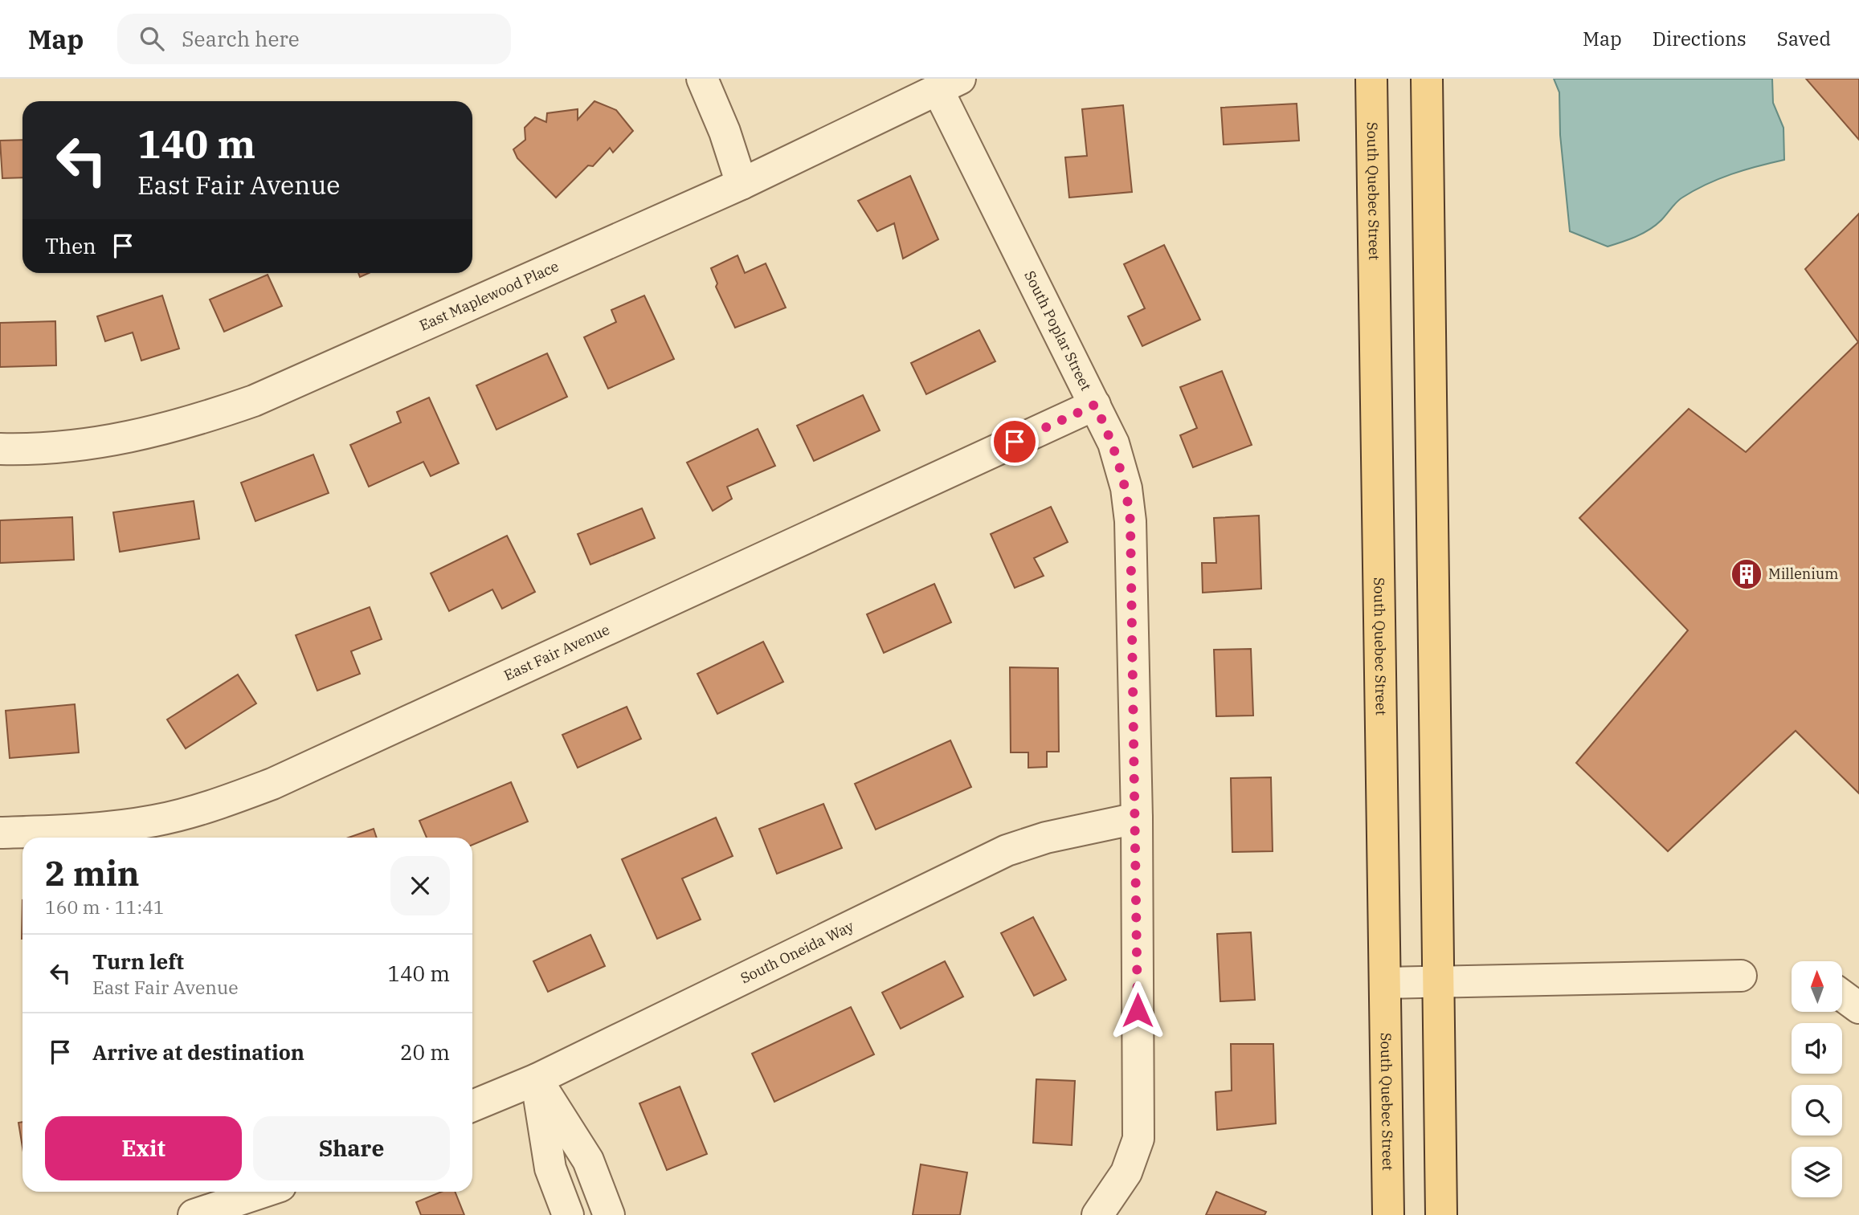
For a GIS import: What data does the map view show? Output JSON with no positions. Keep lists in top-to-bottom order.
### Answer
{
  "streets": {
    "main road": ["South Quebec Street"],
    "street": [
      "East Maplewood Place",
      "South Poplar Street",
      "East Fair Avenue",
      "South Oneida Way"
    ]
  },
  "crossings": [
    ["East Maplewood Place", "South Poplar Street"],
    ["South Poplar Street", "East Fair Avenue"],
    ["South Poplar Street", "South Oneida Way"]
  ],
  "places": {
    "building": ["Millenium"]
  },
  "north": "top",
  "page": {
    "header": "Map",
    "search": "Search here",
    "nav": ["Map", "Directions", "Saved"],
    "turn": ["140 m", "East Fair Avenue"],
    "then": "Then",
    "heading": ["2 min", "160 m · 11:41"],
    "list": [
      {
        "name": "Turn left",
        "note": "East Fair Avenue",
        "value": "140 m"
      },
      {
        "name": "Arrive at destination",
        "value": "20 m"
      }
    ],
    "buttons": ["Exit", "Share"]
  }
}
